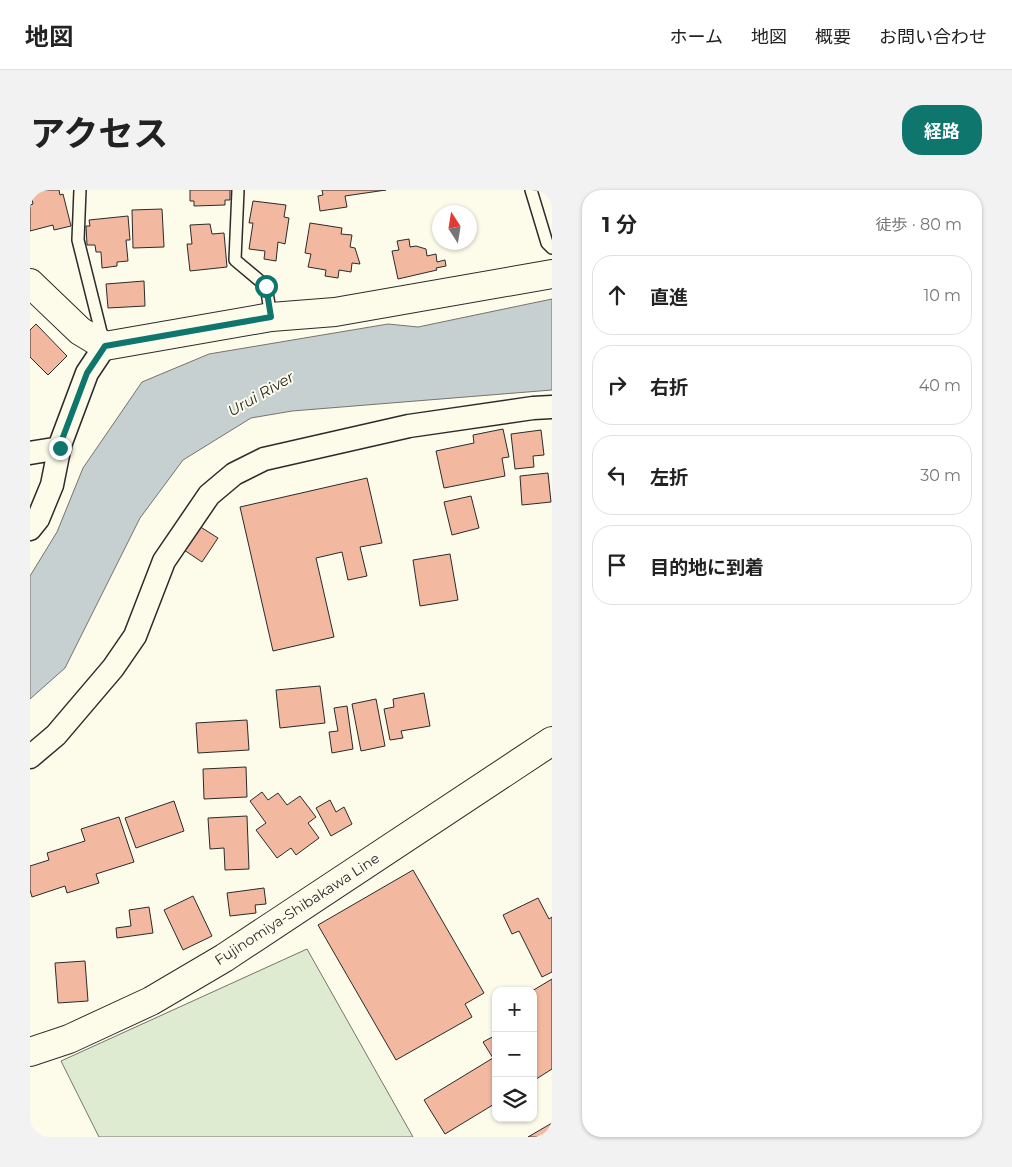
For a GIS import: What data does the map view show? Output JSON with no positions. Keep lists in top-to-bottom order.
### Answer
{
  "streets": {
    "main road": ["Fujinomiya-Shibakawa Line"]
  },
  "water": ["Urui River"],
  "north": "top",
  "page": {
    "header": "地図",
    "nav": [
      "ホーム",
      "地図",
      "概要",
      "お問い合わせ"
    ],
    "title": "アクセス",
    "buttons": "経路",
    "heading": ["1 分", "徒歩 · 80 m"],
    "list": [
      ["直進", "10 m"],
      ["右折", "40 m"],
      ["左折", "30 m"],
      "目的地に到着"
    ],
    "map_buttons": ["+", "−"]
  }
}
